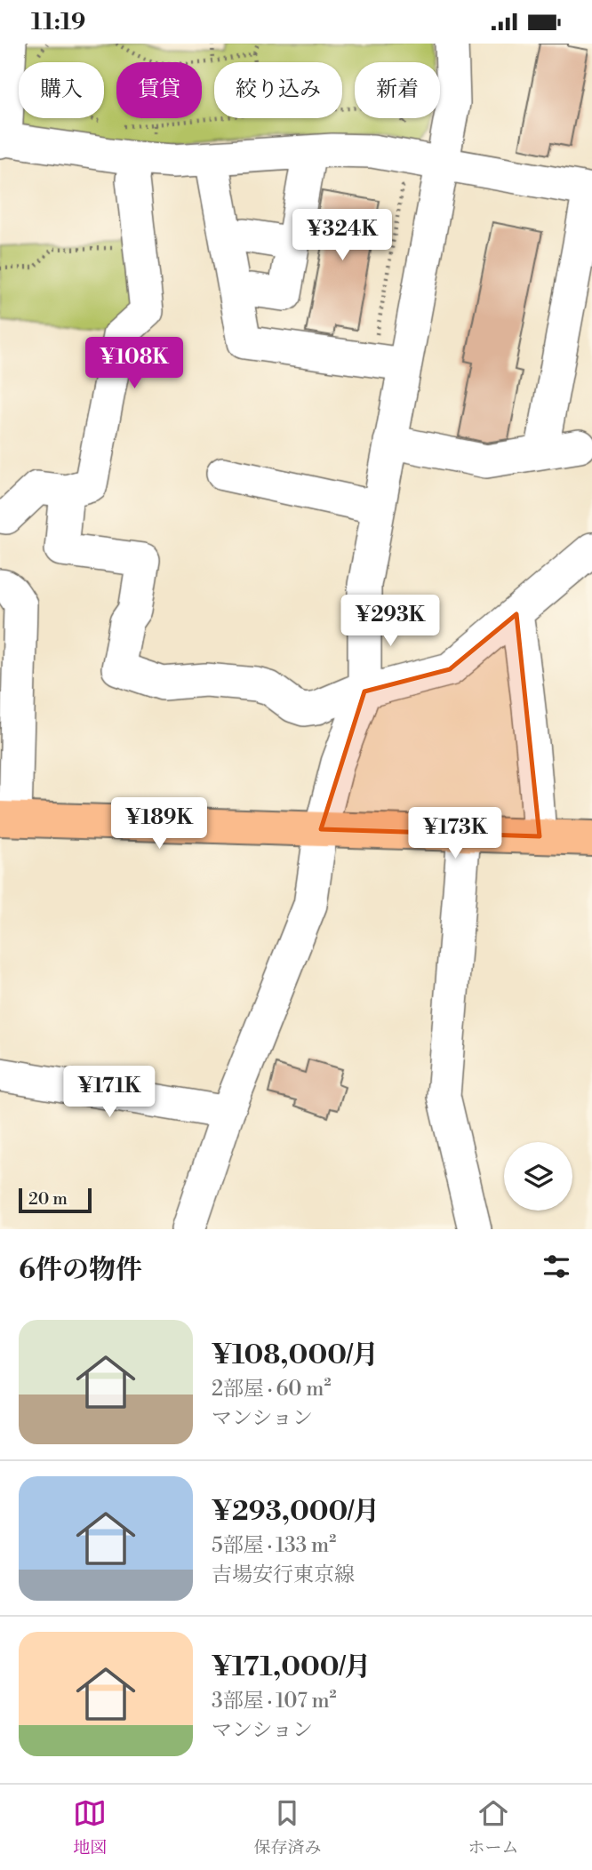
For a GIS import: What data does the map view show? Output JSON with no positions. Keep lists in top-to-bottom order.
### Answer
{
  "scale_bar": "20 m",
  "page": {
    "status": "11:19",
    "chip": [
      "購入",
      "賃貸",
      "絞り込み",
      "新着"
    ],
    "price": [
      "¥324K",
      "¥108K",
      "¥293K",
      "¥189K",
      "¥173K",
      "¥171K"
    ],
    "scale": "20 m",
    "heading": "6件の物件",
    "list": [
      {
        "name": "¥108,000/月",
        "note": "2部屋 · 60 m² · マンション"
      },
      {
        "name": "¥293,000/月",
        "note": "5部屋 · 133 m² · 吉場安行東京線"
      },
      {
        "name": "¥171,000/月",
        "note": "3部屋 · 107 m² · マンション"
      }
    ],
    "tabs": ["地図", "保存済み", "ホーム"]
  }
}
